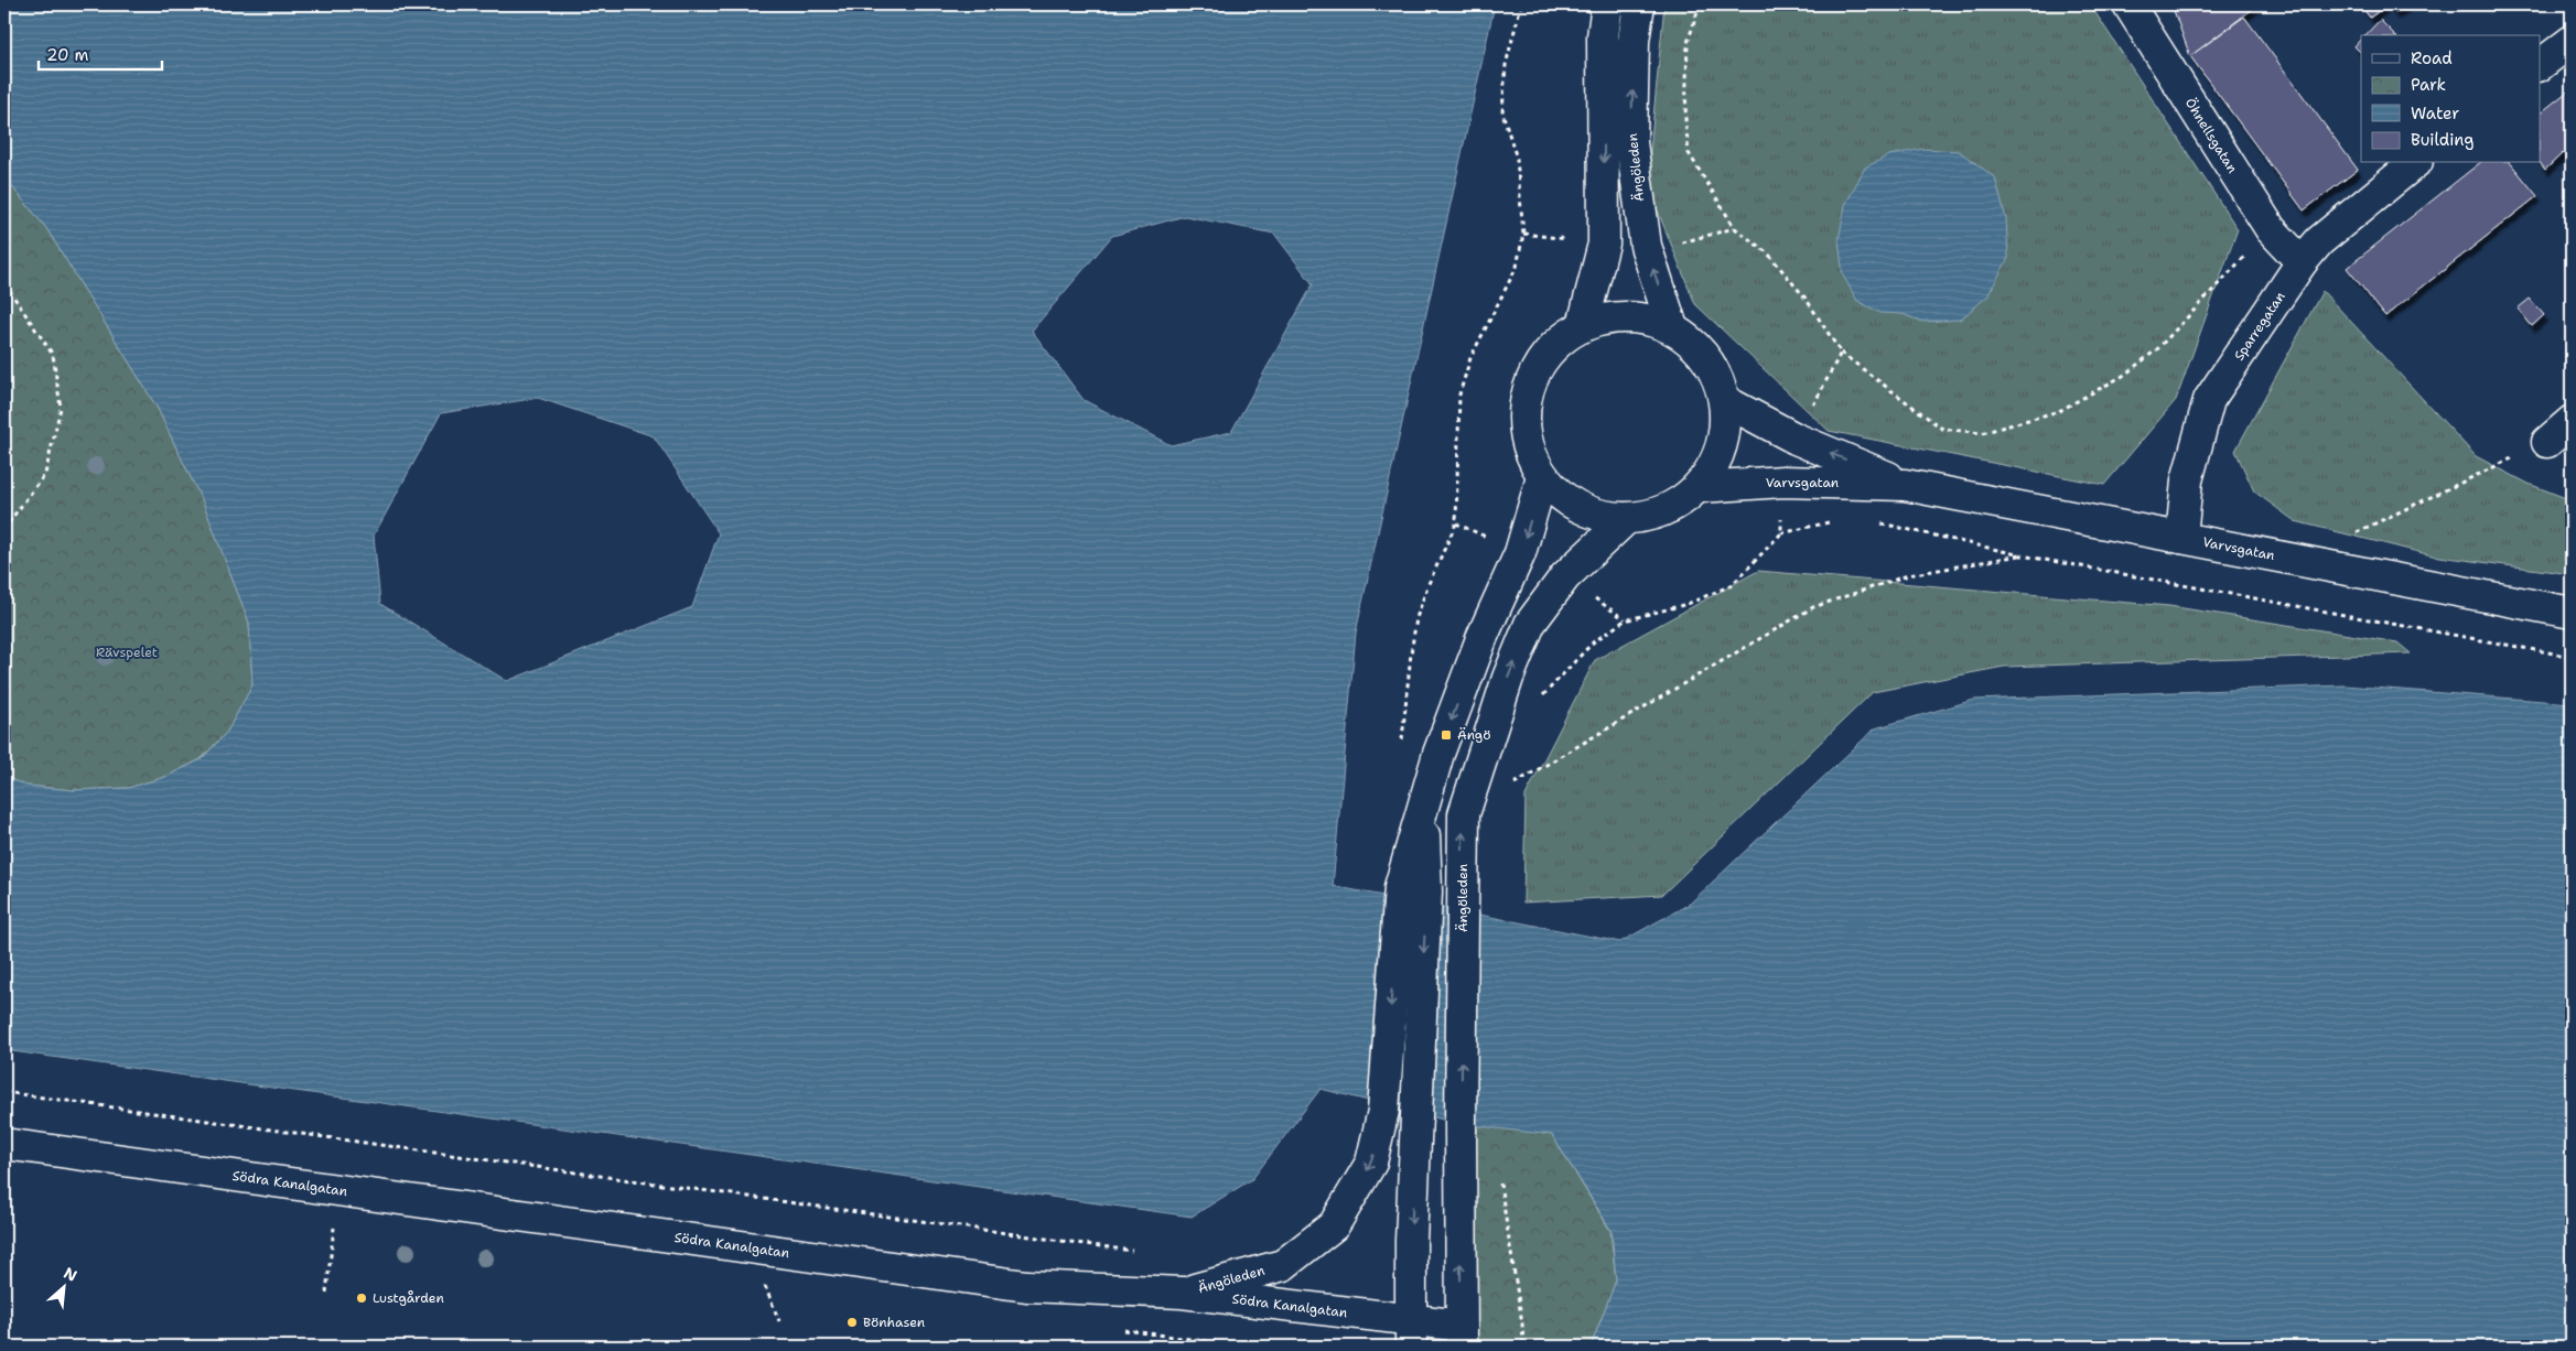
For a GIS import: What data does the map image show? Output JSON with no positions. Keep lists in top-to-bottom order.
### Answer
{
  "streets": {
    "street": [
      "Öhnellsgatan",
      "Ängöleden",
      "Sparregatan",
      "Varvsgatan",
      "Södra Kanalgatan"
    ]
  },
  "crossings": [
    ["Öhnellsgatan", "Sparregatan"],
    ["Ängöleden", "Södra Kanalgatan"],
    ["Sparregatan", "Varvsgatan"]
  ],
  "parks": ["Rävspelet"],
  "places": {
    "transit": ["Ängö"],
    "other": ["Lustgården", "Bönhasen"]
  },
  "legend": [
    "Road",
    "Park",
    "Water",
    "Building"
  ],
  "scale_bar": "20 m",
  "north": "top right"
}
